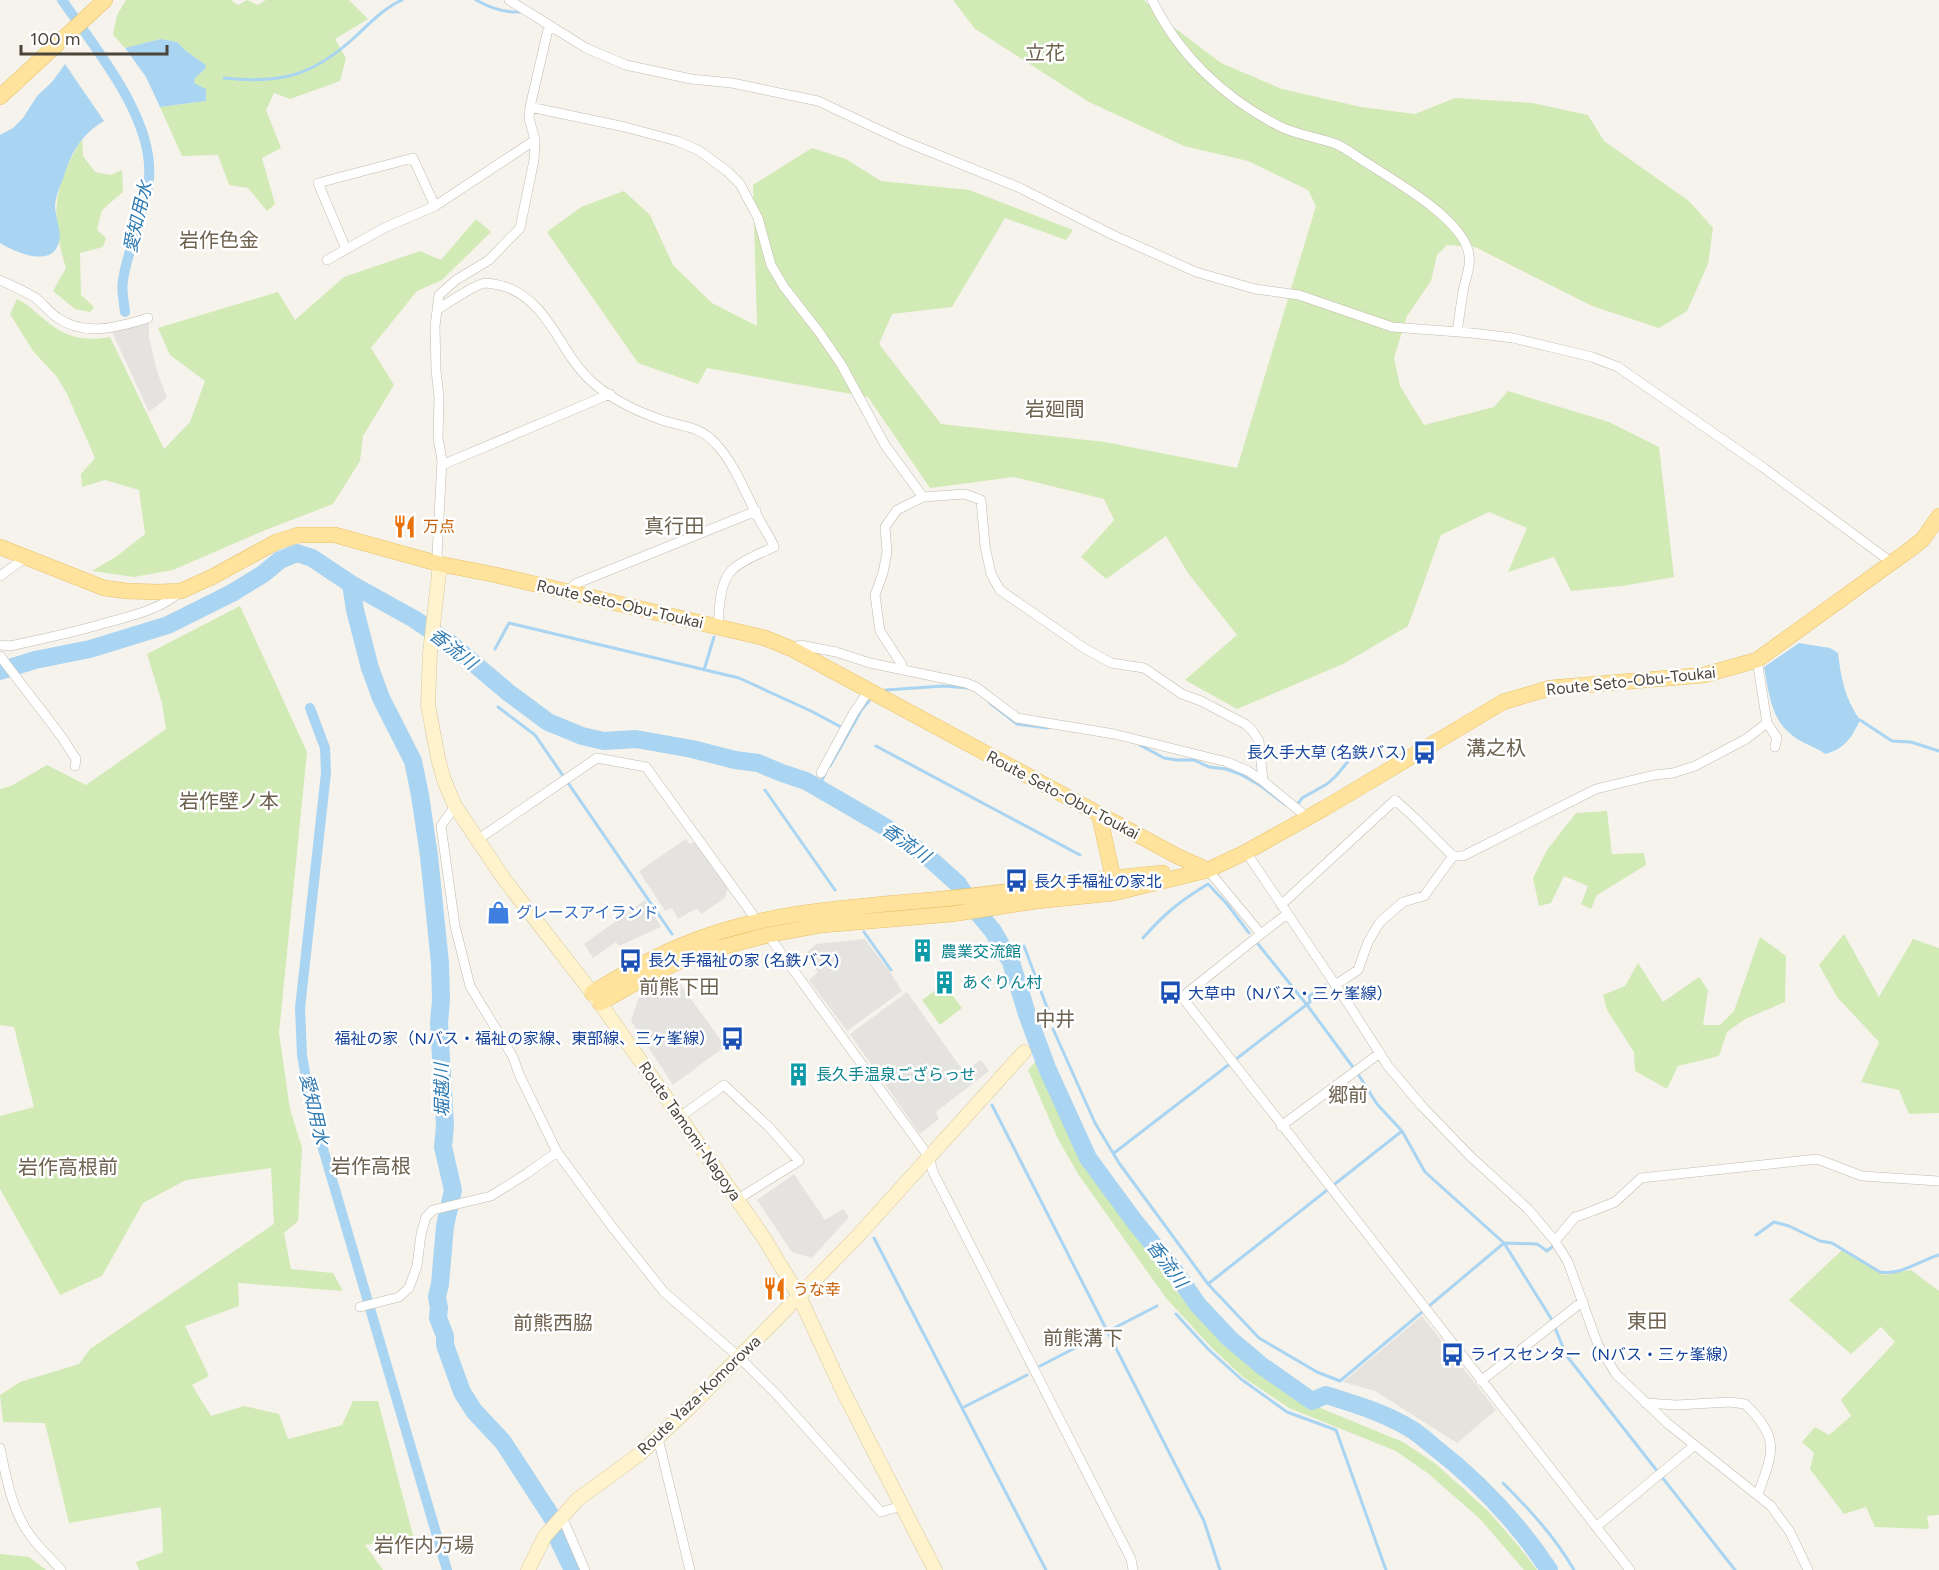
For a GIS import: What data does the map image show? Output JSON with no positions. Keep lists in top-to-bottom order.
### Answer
{
  "streets": {
    "main road": ["Route Seto-Obu-Toukai", "Route Tamomi-Nagoya", "Route Yaza-Komorowa"]
  },
  "crossings": [
    ["Route Seto-Obu-Toukai", "Route Tamomi-Nagoya"],
    ["Route Tamomi-Nagoya", "Route Yaza-Komorowa"]
  ],
  "districts": [
    "立花",
    "岩作色金",
    "岩廻間",
    "真行田",
    "溝之杁",
    "岩作壁ノ本",
    "前熊下田",
    "中井",
    "郷前",
    "岩作高根",
    "岩作高根前",
    "東田",
    "前熊西脇",
    "前熊溝下",
    "岩作内万場"
  ],
  "water": ["愛知用水", "香流川", "堀越川"],
  "places": {
    "restaurant": ["万点", "うな幸"],
    "bus stop": [
      "長久手大草 (名鉄バス)",
      "長久手福祉の家北",
      "長久手福祉の家 (名鉄バス)",
      "大草中（Nバス・三ヶ峯線）",
      "福祉の家（Nバス・福祉の家線、東部線、三ヶ峯線）",
      "ライスセンター（Nバス・三ヶ峯線）"
    ],
    "shop": ["グレースアイランド"],
    "building": ["農業交流館", "あぐりん村", "長久手温泉ござらっせ"]
  },
  "scale_bar": "100 m"
}
